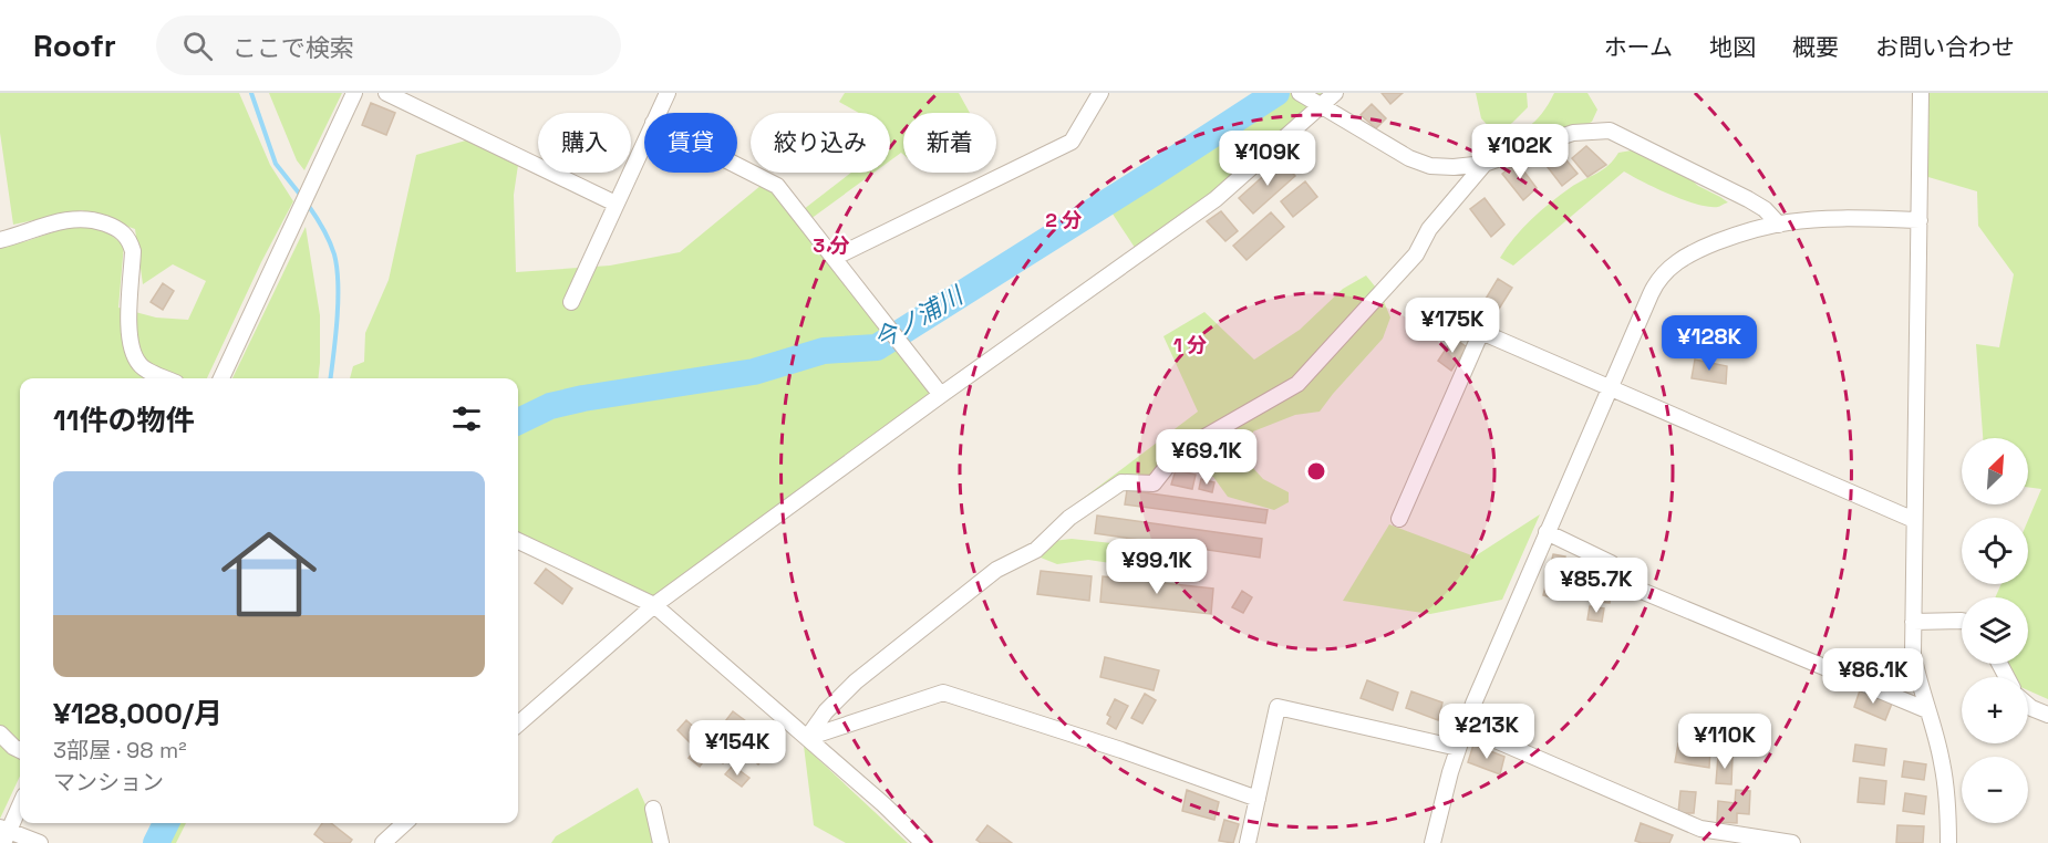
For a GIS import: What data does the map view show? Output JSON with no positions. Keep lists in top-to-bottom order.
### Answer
{
  "water": ["今ノ浦川"],
  "north": "top right",
  "page": {
    "header": "Roofr",
    "search": "ここで検索",
    "nav": [
      "ホーム",
      "地図",
      "概要",
      "お問い合わせ"
    ],
    "chip": [
      "購入",
      "賃貸",
      "絞り込み",
      "新着"
    ],
    "price": [
      "¥102K",
      "¥109K",
      "¥175K",
      "¥128K",
      "¥69.1K",
      "¥99.1K",
      "¥85.7K",
      "¥86.1K",
      "¥213K",
      "¥110K",
      "¥154K"
    ],
    "heading": "11件の物件",
    "map_buttons": ["+", "−"],
    "list": [
      {
        "name": "¥128,000/月",
        "note": "3部屋 · 98 m² · マンション"
      }
    ]
  },
  "rings": ["2 分", "3 分", "1 分"]
}
